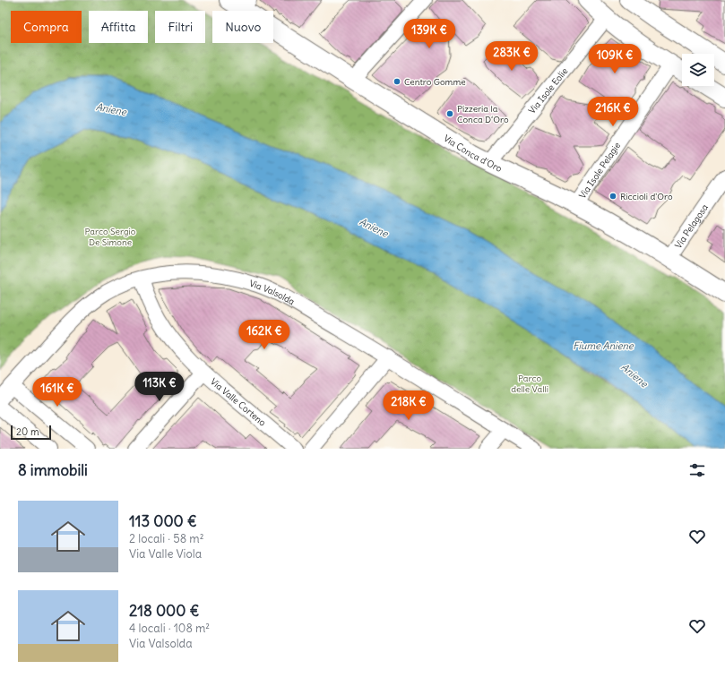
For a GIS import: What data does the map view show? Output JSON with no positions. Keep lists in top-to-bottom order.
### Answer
{
  "streets": {
    "street": [
      "Via Isole Eolie",
      "Via Conca d'Oro",
      "Via Isole Pelagie",
      "Via Pelagosa",
      "Via Valsolda",
      "Via Valle Corteno"
    ]
  },
  "crossings": [
    ["Via Isole Eolie", "Via Conca d'Oro"],
    ["Via Conca d'Oro", "Via Isole Pelagie"],
    ["Via Conca d'Oro", "Via Pelagosa"],
    ["Via Valsolda", "Via Valle Corteno"]
  ],
  "water": ["Aniene", "Fiume Aniene"],
  "parks": ["Parco Sergio De Simone", "Parco delle Valli"],
  "places": ["Centro Gomme", "Pizzeria la Conca D‘Oro", "Riccioli d'Oro"],
  "scale_bar": "20 m",
  "page": {
    "chip": [
      "Compra",
      "Affitta",
      "Filtri",
      "Nuovo"
    ],
    "price": [
      "139K €",
      "283K €",
      "109K €",
      "216K €",
      "162K €",
      "113K €",
      "161K €",
      "218K €"
    ],
    "scale": "20 m",
    "heading": "8 immobili",
    "list": [
      {
        "name": "113 000 €",
        "note": "2 locali · 58 m² · Via Valle Viola"
      },
      {
        "name": "218 000 €",
        "note": "4 locali · 108 m² · Via Valsolda"
      }
    ]
  }
}
